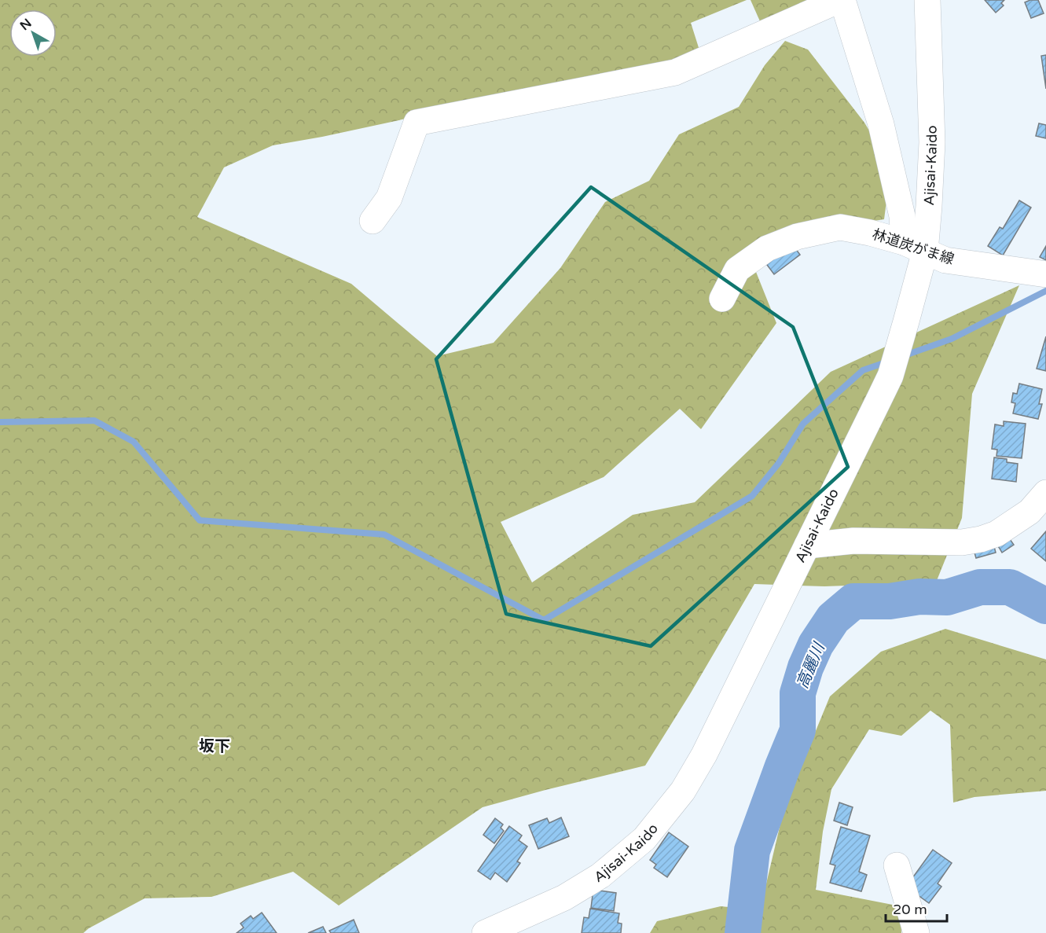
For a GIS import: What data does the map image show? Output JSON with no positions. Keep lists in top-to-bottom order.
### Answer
{
  "streets": {
    "main road": ["Ajisai-Kaido", "林道炭がま線"]
  },
  "crossings": [
    ["Ajisai-Kaido", "林道炭がま線"]
  ],
  "districts": ["坂下"],
  "water": ["高麗川"],
  "scale_bar": "20 m",
  "north": "top left"
}
